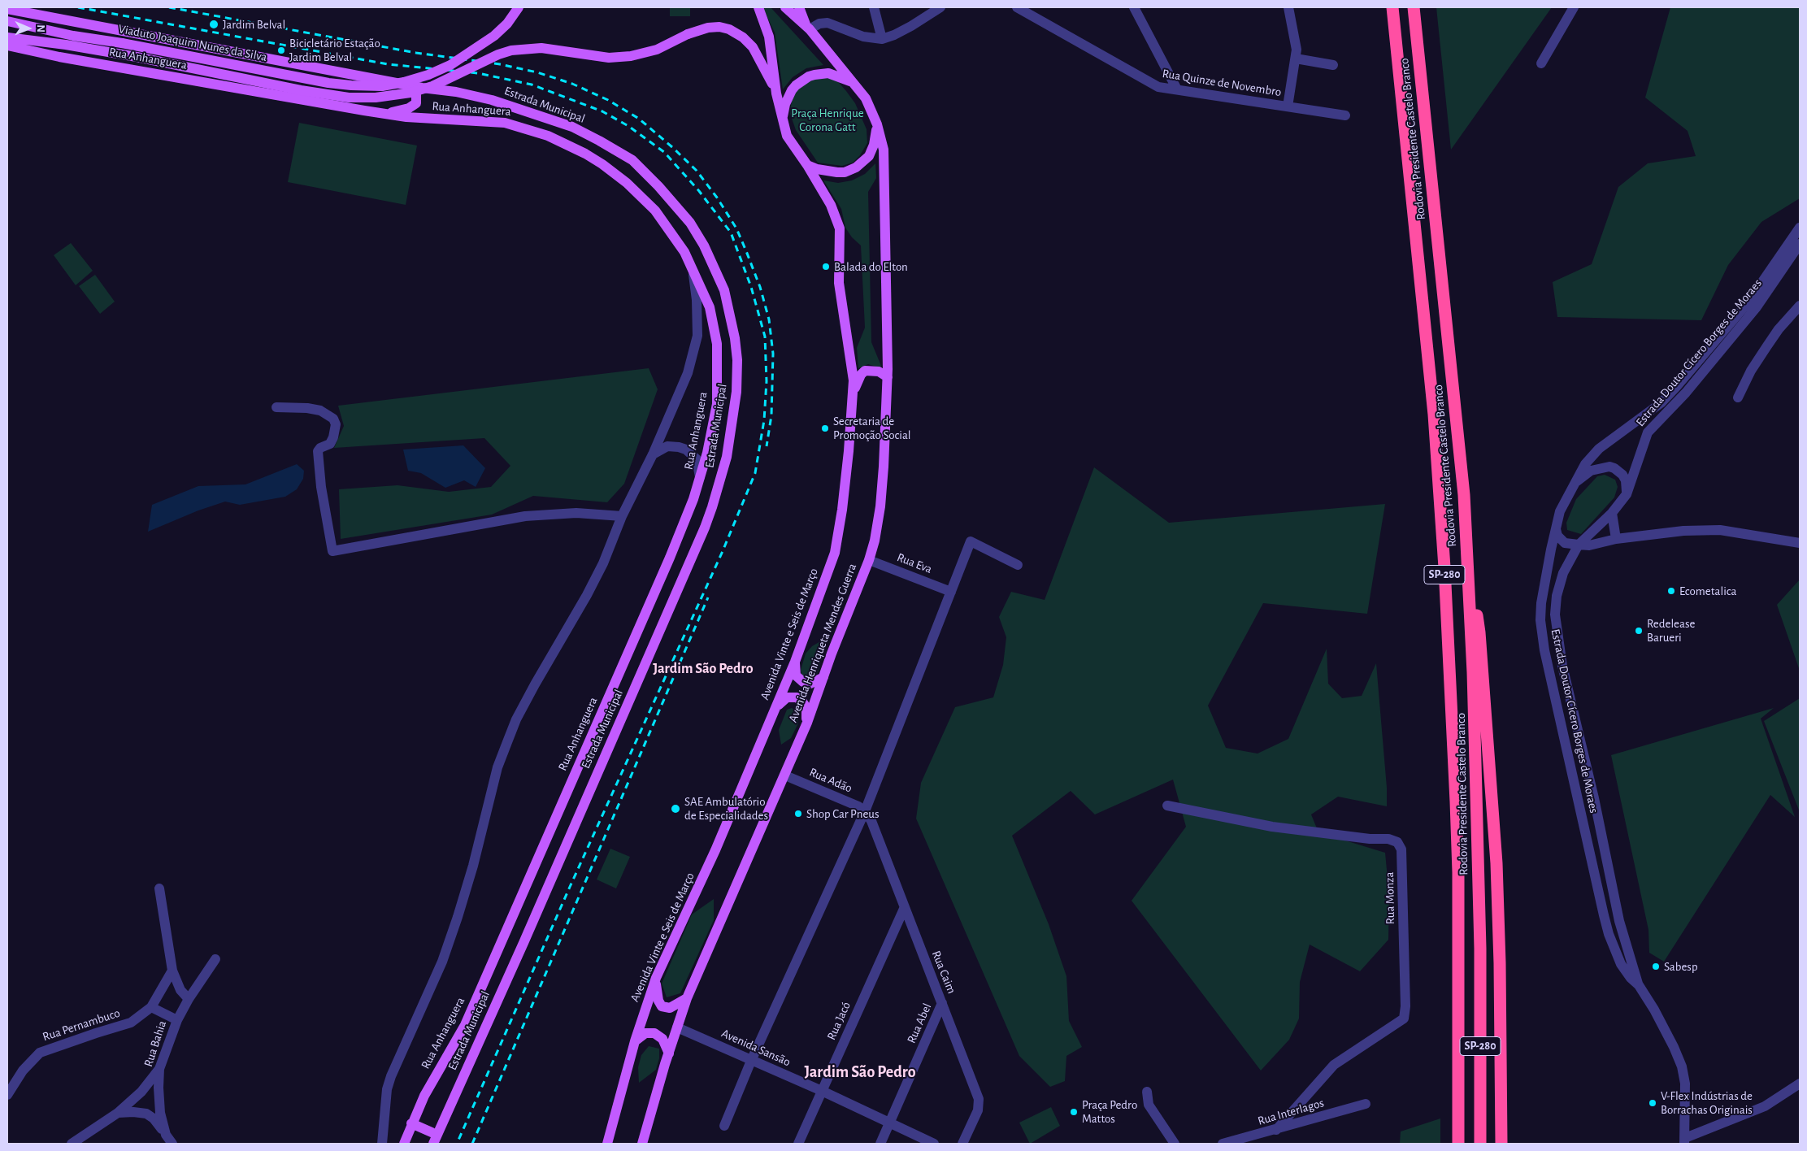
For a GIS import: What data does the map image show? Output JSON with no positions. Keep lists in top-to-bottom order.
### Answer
{
  "streets": {
    "highway": ["Rodovia Presidente Castelo Branco", "SP-280"],
    "main road": [
      "Viaduto Joaquim Nunes da Silva",
      "Rua Anhanguera",
      "Estrada Municipal",
      "Avenida Vinte e Seis de Março",
      "Avenida Henriqueta Mendes Guerra"
    ],
    "street": [
      "Rua Quinze de Novembro",
      "Estrada Doutor Cícero Borges de Moraes",
      "Rua Eva",
      "Rua Adão",
      "Rua Monza",
      "Rua Caim",
      "Rua Jacó",
      "Rua Abel",
      "Rua Pernambuco",
      "Rua Bahia",
      "Avenida Sansão",
      "Rua Interlagos"
    ]
  },
  "crossings": [
    ["Viaduto Joaquim Nunes da Silva", "Avenida Vinte e Seis de Março"],
    ["Rua Eva", "Avenida Henriqueta Mendes Guerra"],
    ["Avenida Vinte e Seis de Março", "Avenida Henriqueta Mendes Guerra"],
    ["Avenida Henriqueta Mendes Guerra", "Rua Adão"],
    ["Avenida Henriqueta Mendes Guerra", "Avenida Sansão"],
    ["Rua Adão", "Rua Caim"],
    ["Rua Monza", "Rua Interlagos"],
    ["Rua Caim", "Rua Jacó"],
    ["Rua Caim", "Rua Abel"],
    ["Rua Jacó", "Avenida Sansão"],
    ["Rua Abel", "Avenida Sansão"]
  ],
  "districts": ["Jardim São Pedro", "Jardim São Pedro"],
  "parks": ["Praça Henrique Corona Gatt"],
  "places": [
    "Jardim Belval",
    "Bicicletário Estação Jardim Belval",
    "Balada do Elton",
    "Secretaria de Promoção Social",
    "Ecometalica",
    "Redelease Barueri",
    "SAE Ambulatório de Especialidades",
    "Shop Car Pneus",
    "Sabesp",
    "V-Flex Indústrias de Borrachas Originais",
    "Praça Pedro Mattos"
  ],
  "north": "right"
}
